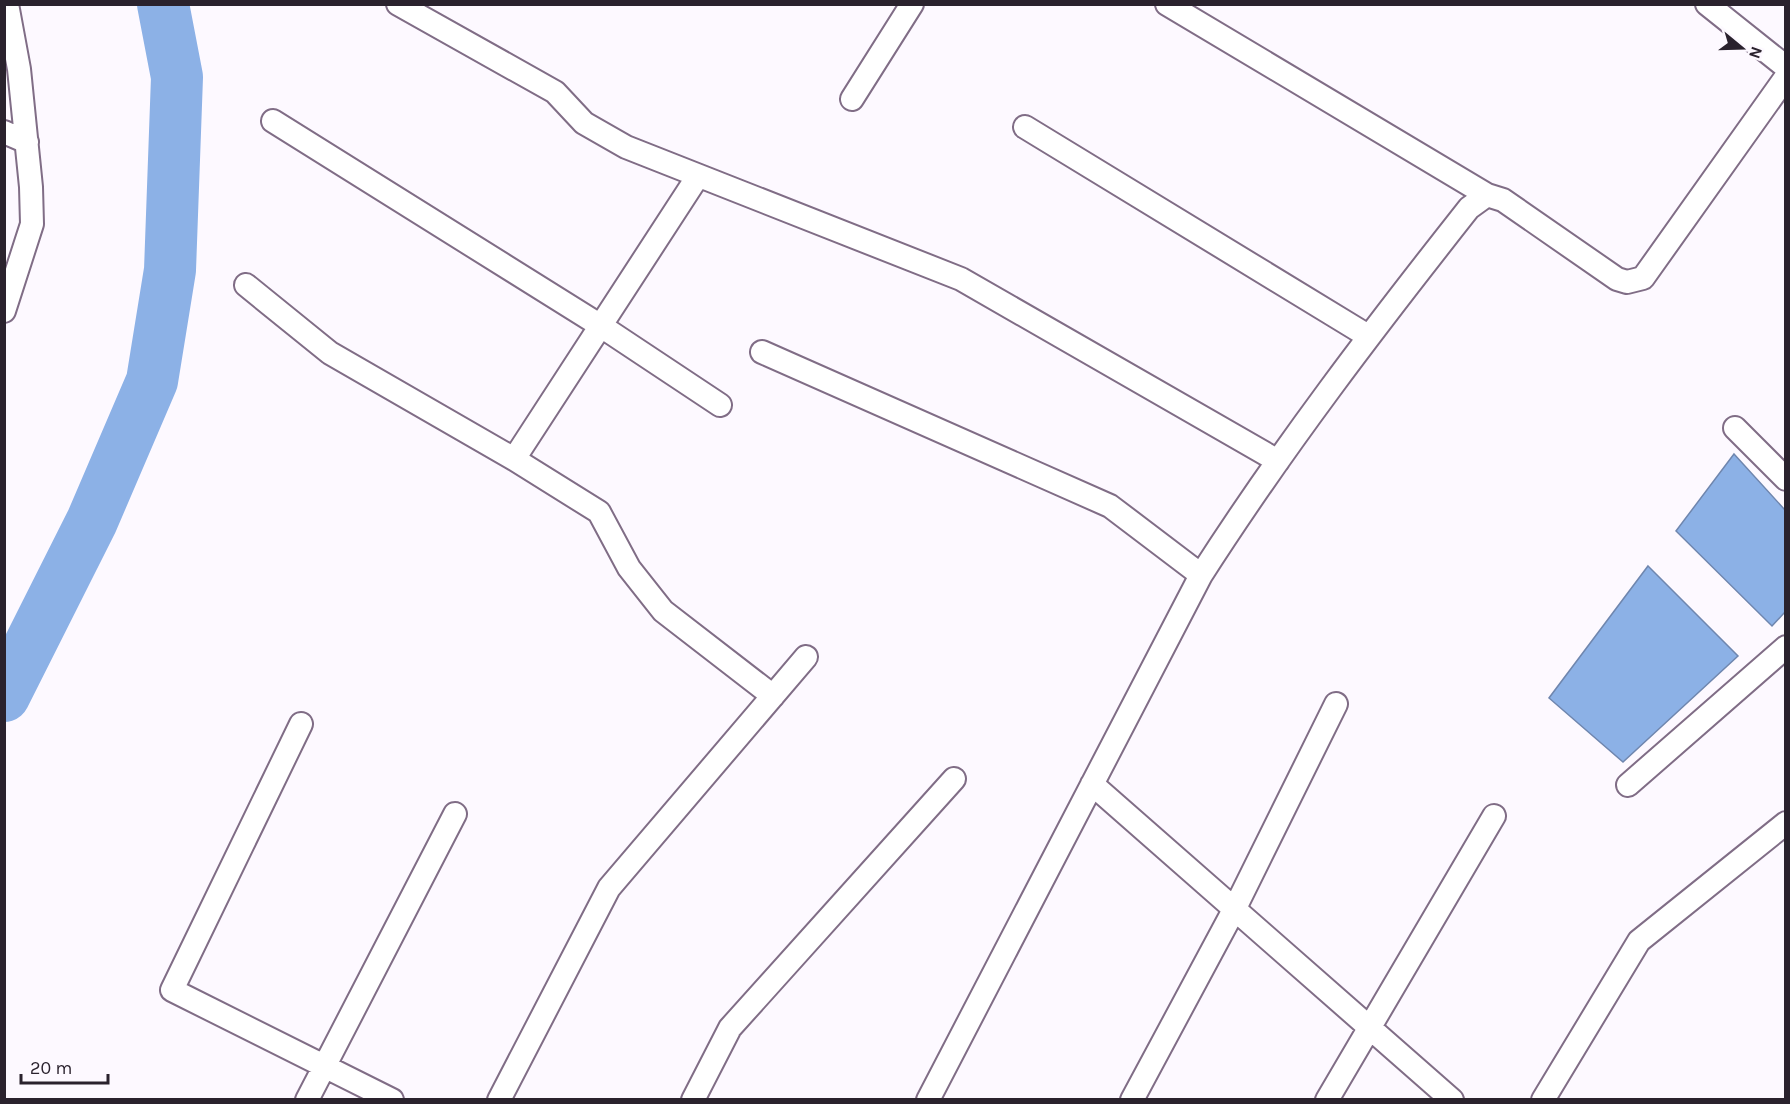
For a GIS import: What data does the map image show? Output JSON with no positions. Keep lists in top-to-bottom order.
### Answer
{
  "scale_bar": "20 m",
  "north": "right"
}
